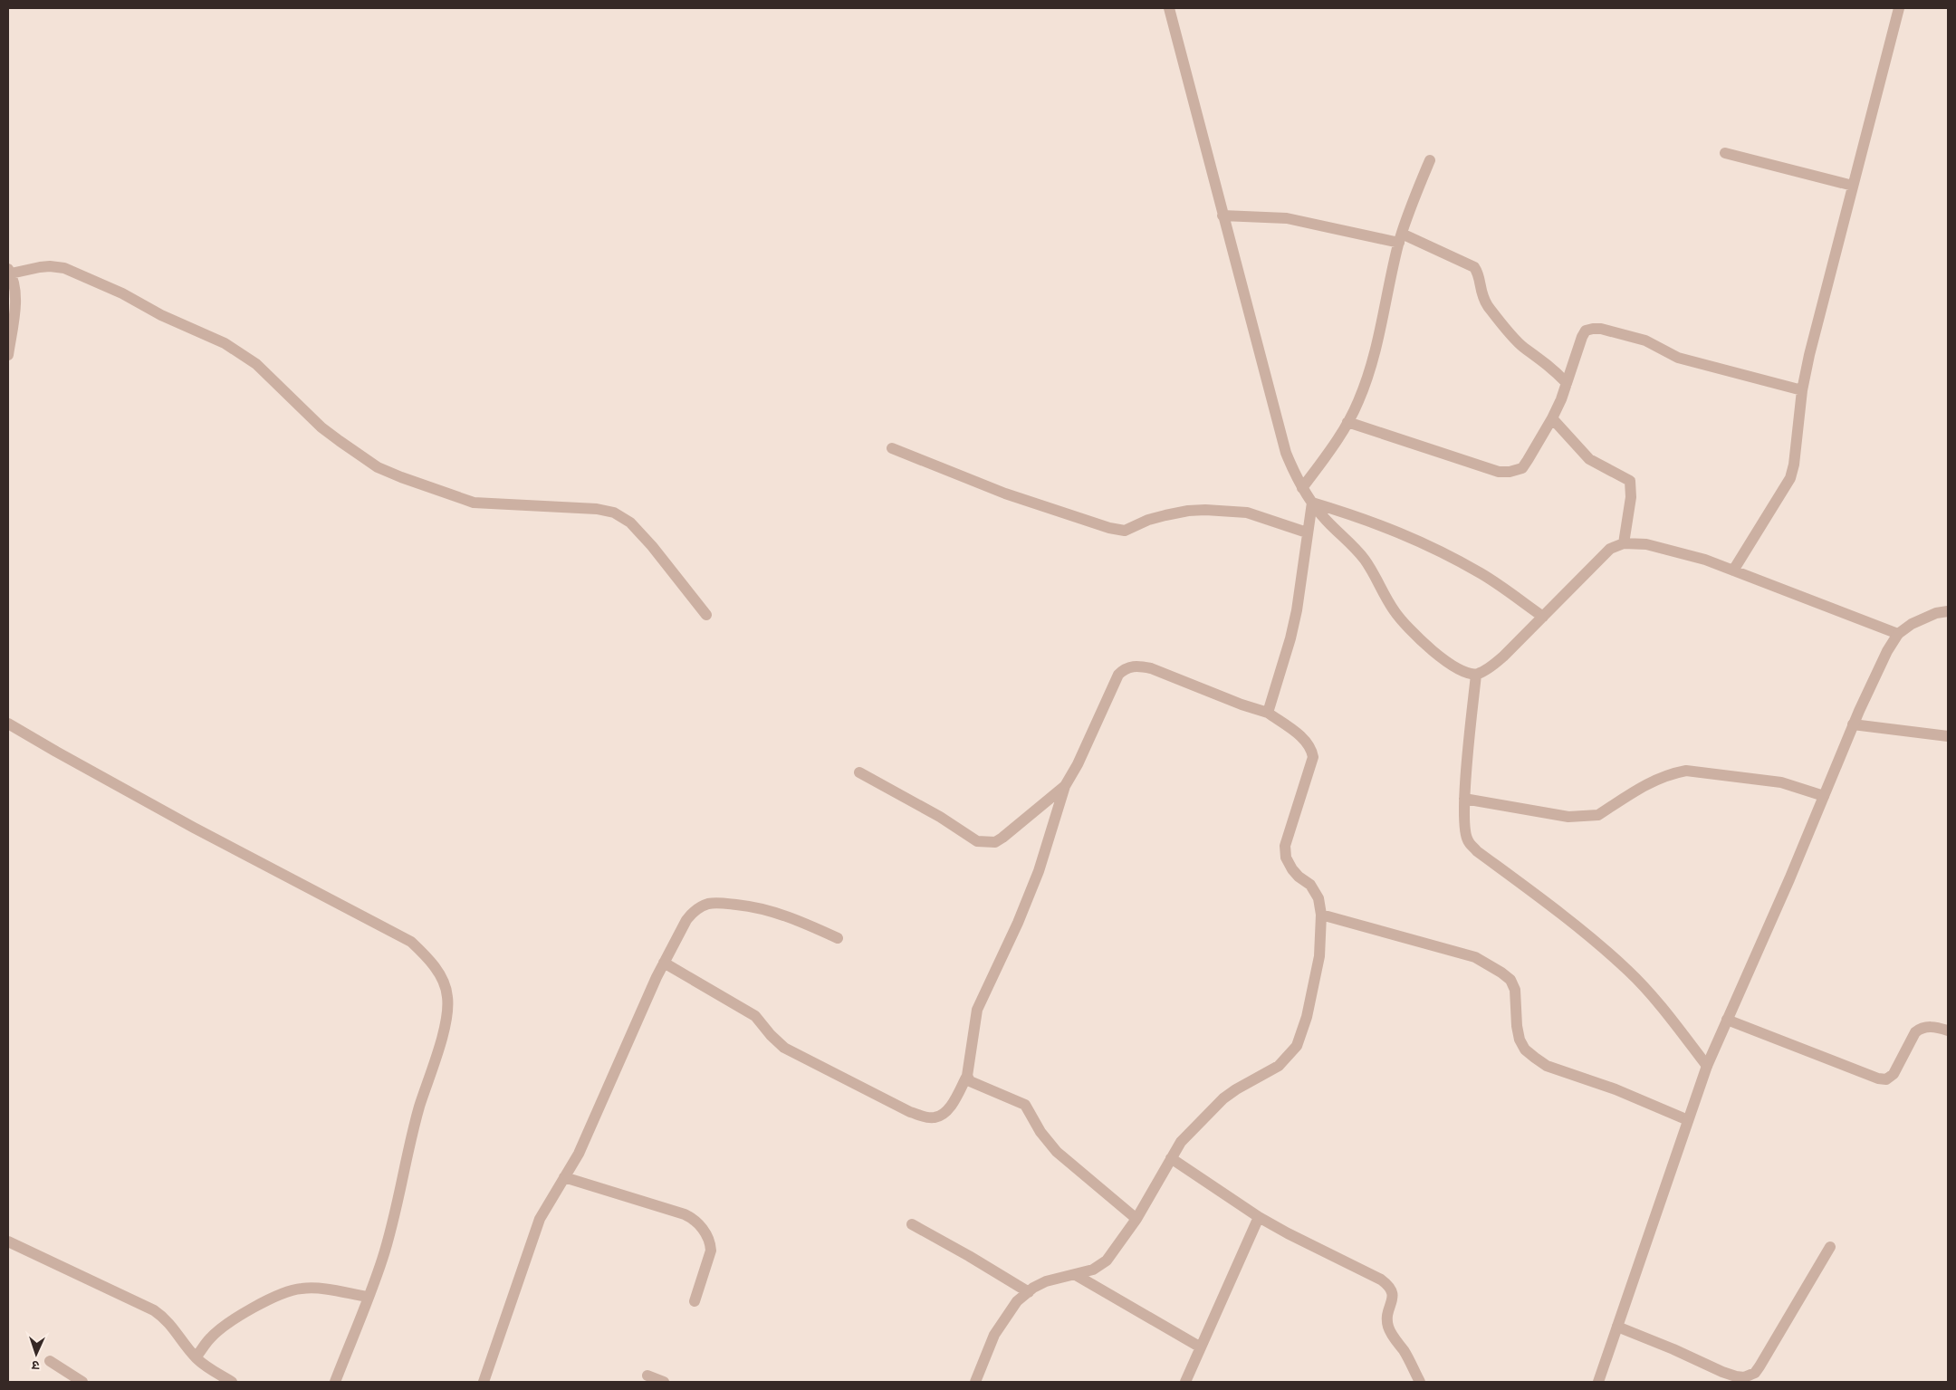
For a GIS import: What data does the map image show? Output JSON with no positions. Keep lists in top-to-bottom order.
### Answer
{
  "north": "bottom"
}
